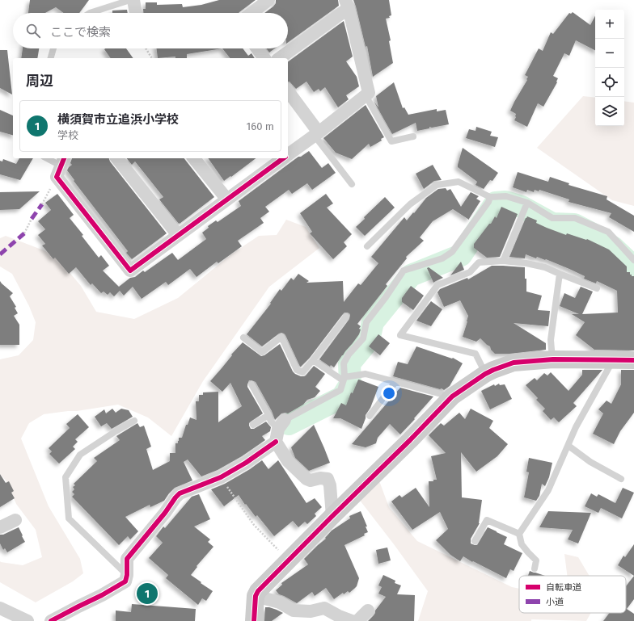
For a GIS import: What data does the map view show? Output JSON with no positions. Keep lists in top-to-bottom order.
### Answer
{
  "legend": ["自転車道", "小道"],
  "page": {
    "map_buttons": ["+", "−"],
    "search": "ここで検索",
    "heading": "周辺",
    "list": [
      {
        "mark": "1",
        "name": "横須賀市立追浜小学校",
        "note": "学校",
        "value": "160 m"
      }
    ],
    "pins": "1"
  }
}
